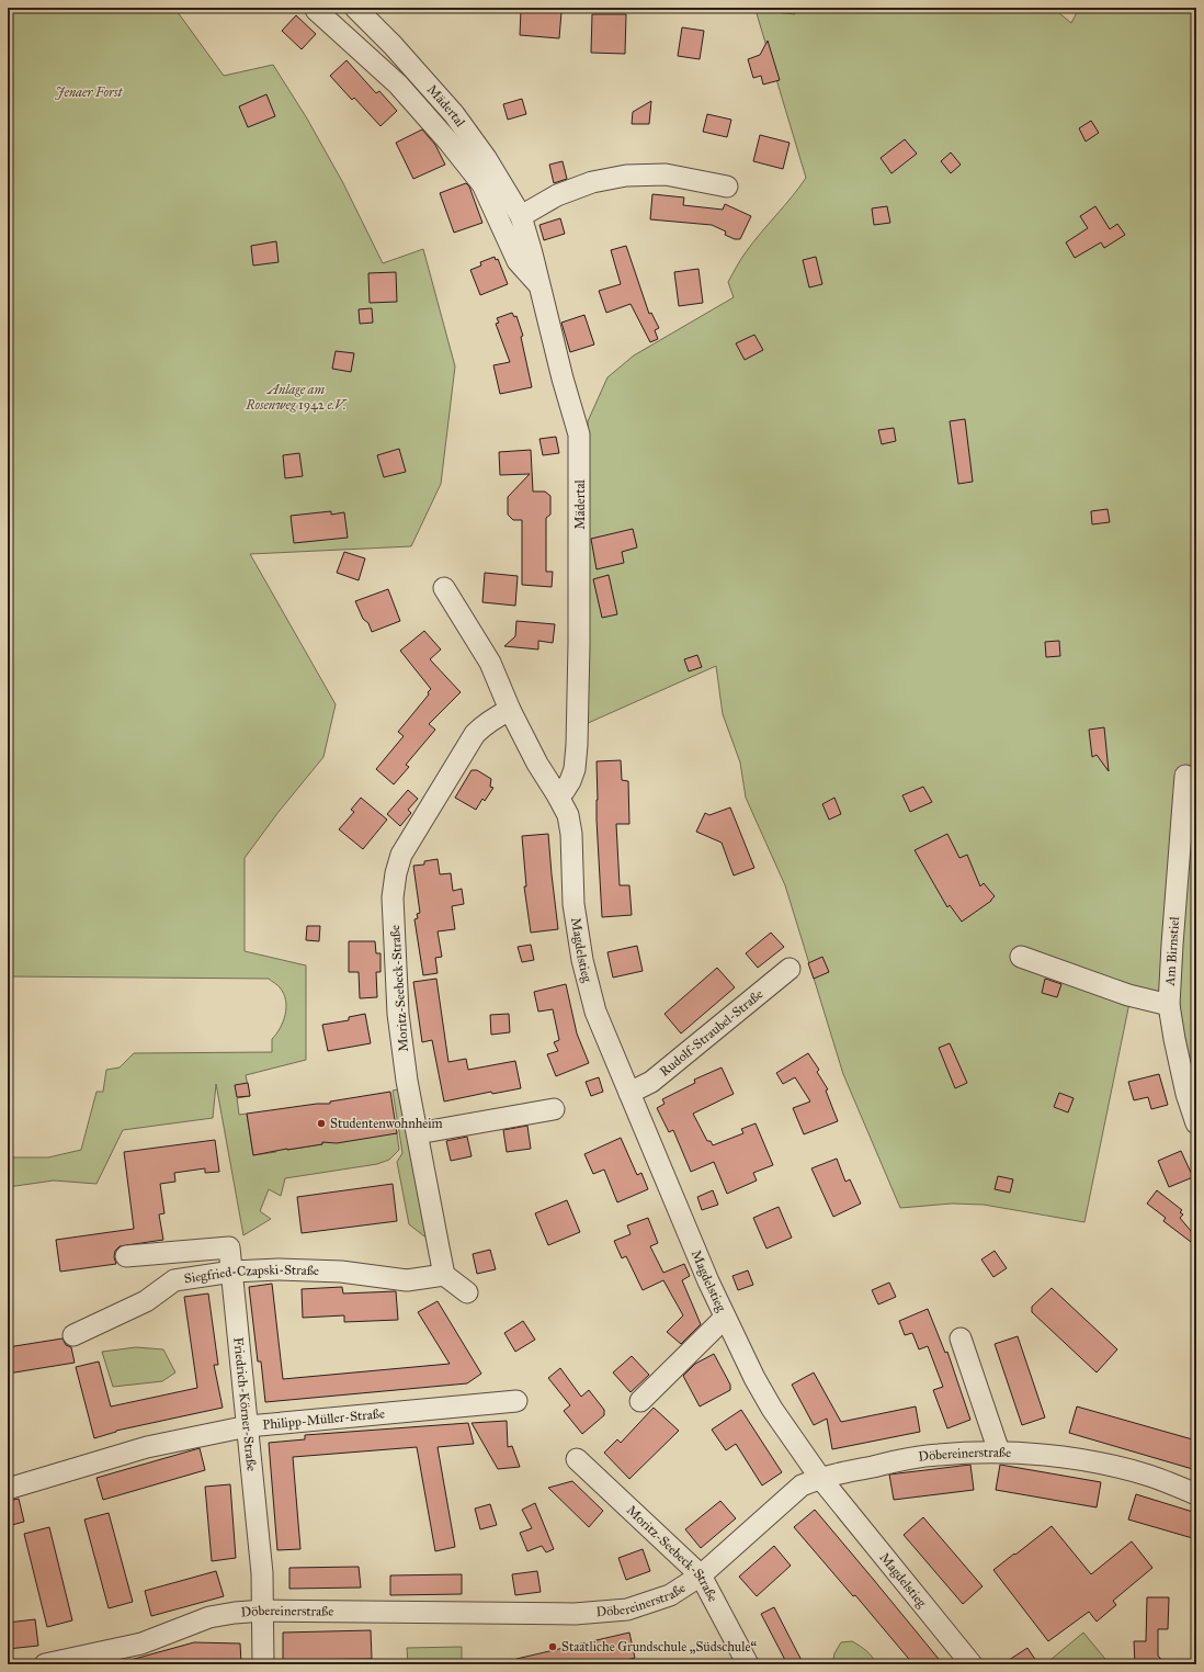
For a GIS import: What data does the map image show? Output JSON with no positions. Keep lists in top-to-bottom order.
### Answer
{
  "streets": {
    "street": [
      "Mädertal",
      "Magdelstieg",
      "Am Birnstiel",
      "Moritz-Seebeck-Straße",
      "Rudolf-Straubel-Straße",
      "Siegfried-Czapski-Straße",
      "Friedrich-Körner-Straße",
      "Philipp-Müller-Straße",
      "Döbereinerstraße"
    ]
  },
  "crossings": [
    ["Mädertal", "Magdelstieg"],
    ["Magdelstieg", "Moritz-Seebeck-Straße"],
    ["Magdelstieg", "Rudolf-Straubel-Straße"],
    ["Magdelstieg", "Döbereinerstraße"],
    ["Moritz-Seebeck-Straße", "Siegfried-Czapski-Straße"],
    ["Moritz-Seebeck-Straße", "Döbereinerstraße"],
    ["Siegfried-Czapski-Straße", "Friedrich-Körner-Straße"],
    ["Friedrich-Körner-Straße", "Philipp-Müller-Straße"],
    ["Friedrich-Körner-Straße", "Döbereinerstraße"]
  ],
  "parks": ["Jenaer Forst", "Anlage am Rosenweg 1942 e.V."],
  "places": ["Studentenwohnheim", "Staatliche Grundschule „Südschule“"]
}
